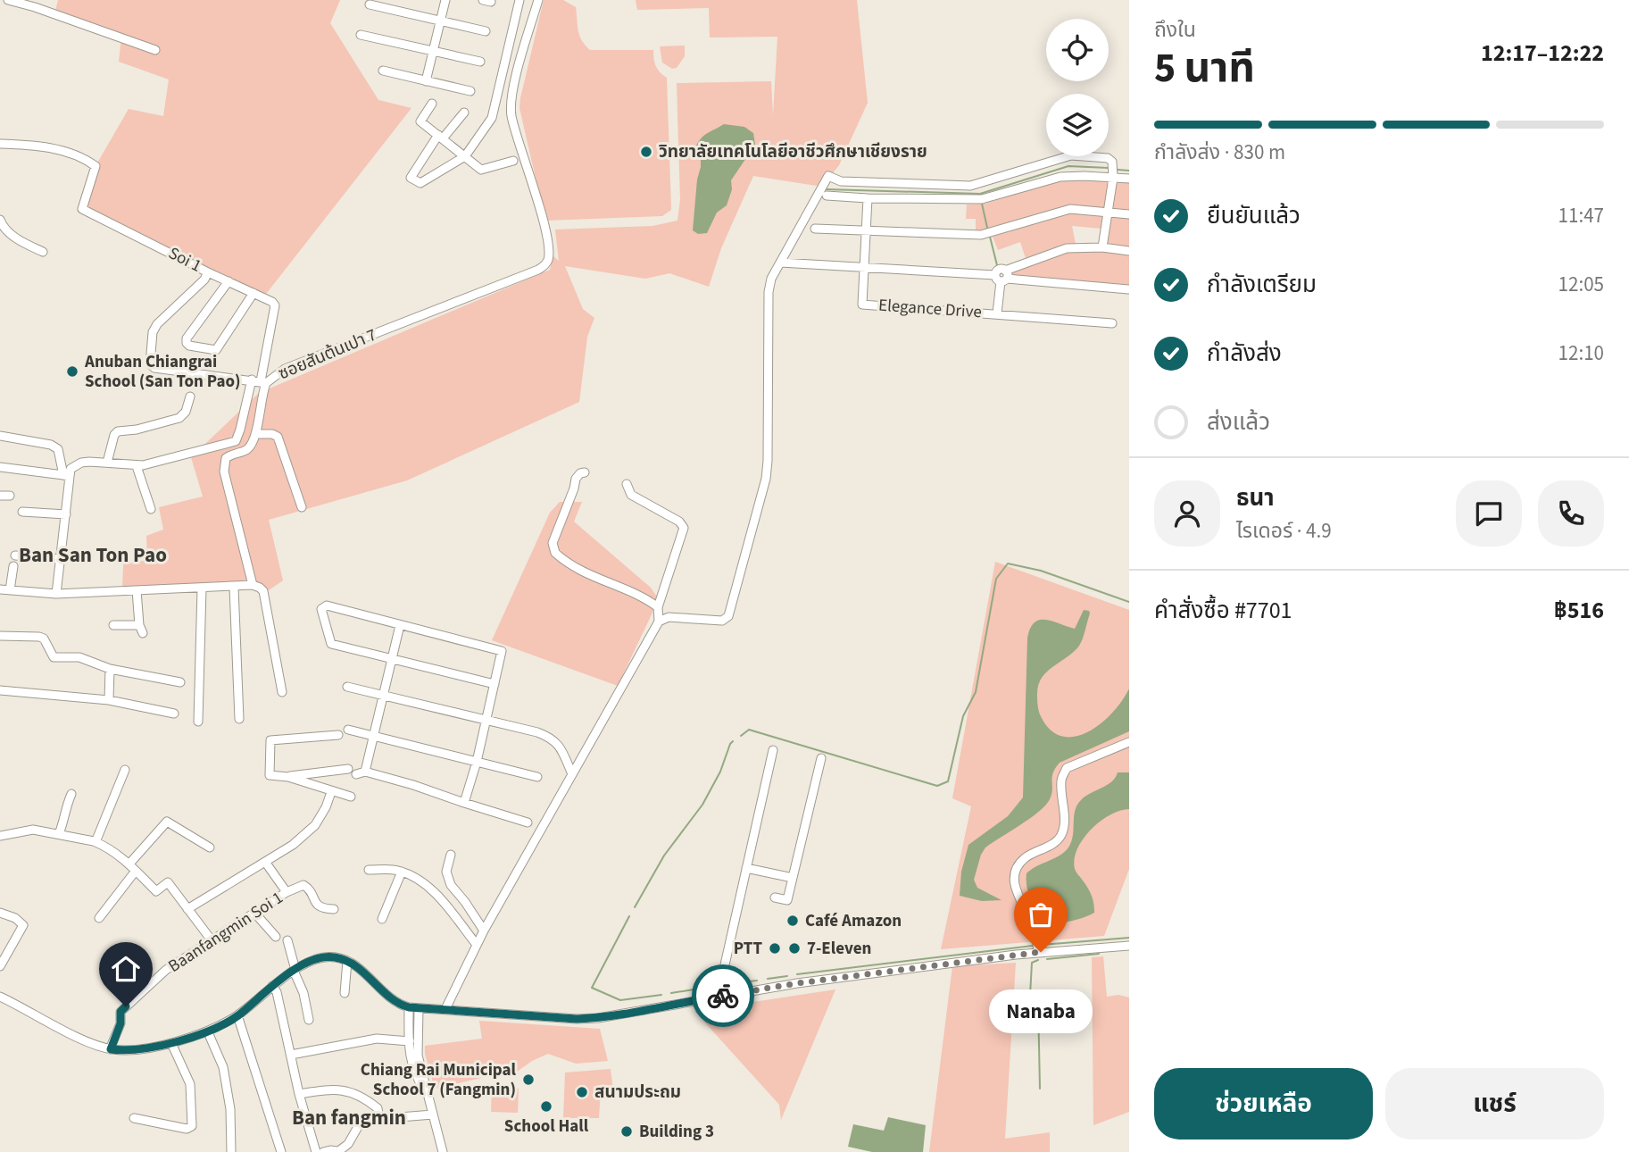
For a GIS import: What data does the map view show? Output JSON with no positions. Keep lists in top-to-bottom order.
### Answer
{
  "streets": {
    "street": [
      "Soi 1",
      "Elegance Drive",
      "ซอยสันต้นเปา 7",
      "Baanfangmin Soi 1"
    ]
  },
  "crossings": [
    ["Soi 1", "ซอยสันต้นเปา 7"]
  ],
  "districts": ["Ban San Ton Pao", "Ban fangmin"],
  "places": [
    "วิทยาลัยเทคโนโลยีอาชีวศึกษาเชียงราย",
    "Anuban Chiangrai School (San Ton Pao)",
    "Café Amazon",
    "PTT",
    "7-Eleven",
    "Nanaba",
    "Chiang Rai Municipal School 7 (Fangmin)",
    "สนามประถม",
    "School Hall",
    "Building 3"
  ],
  "page": {
    "heading": ["5 นาที", "ถึงใน", "12:17–12:22"],
    "panel": [
      "ธนา",
      "ไรเดอร์ · 4.9",
      "คำสั่งซื้อ #7701",
      "฿516"
    ],
    "bar": "กำลังส่ง · 830 m",
    "list": [
      ["ยืนยันแล้ว", "11:47"],
      ["กำลังเตรียม", "12:05"],
      ["กำลังส่ง", "12:10"],
      "ส่งแล้ว"
    ],
    "bubble": "Nanaba",
    "buttons": ["ช่วยเหลือ", "แชร์"]
  }
}
